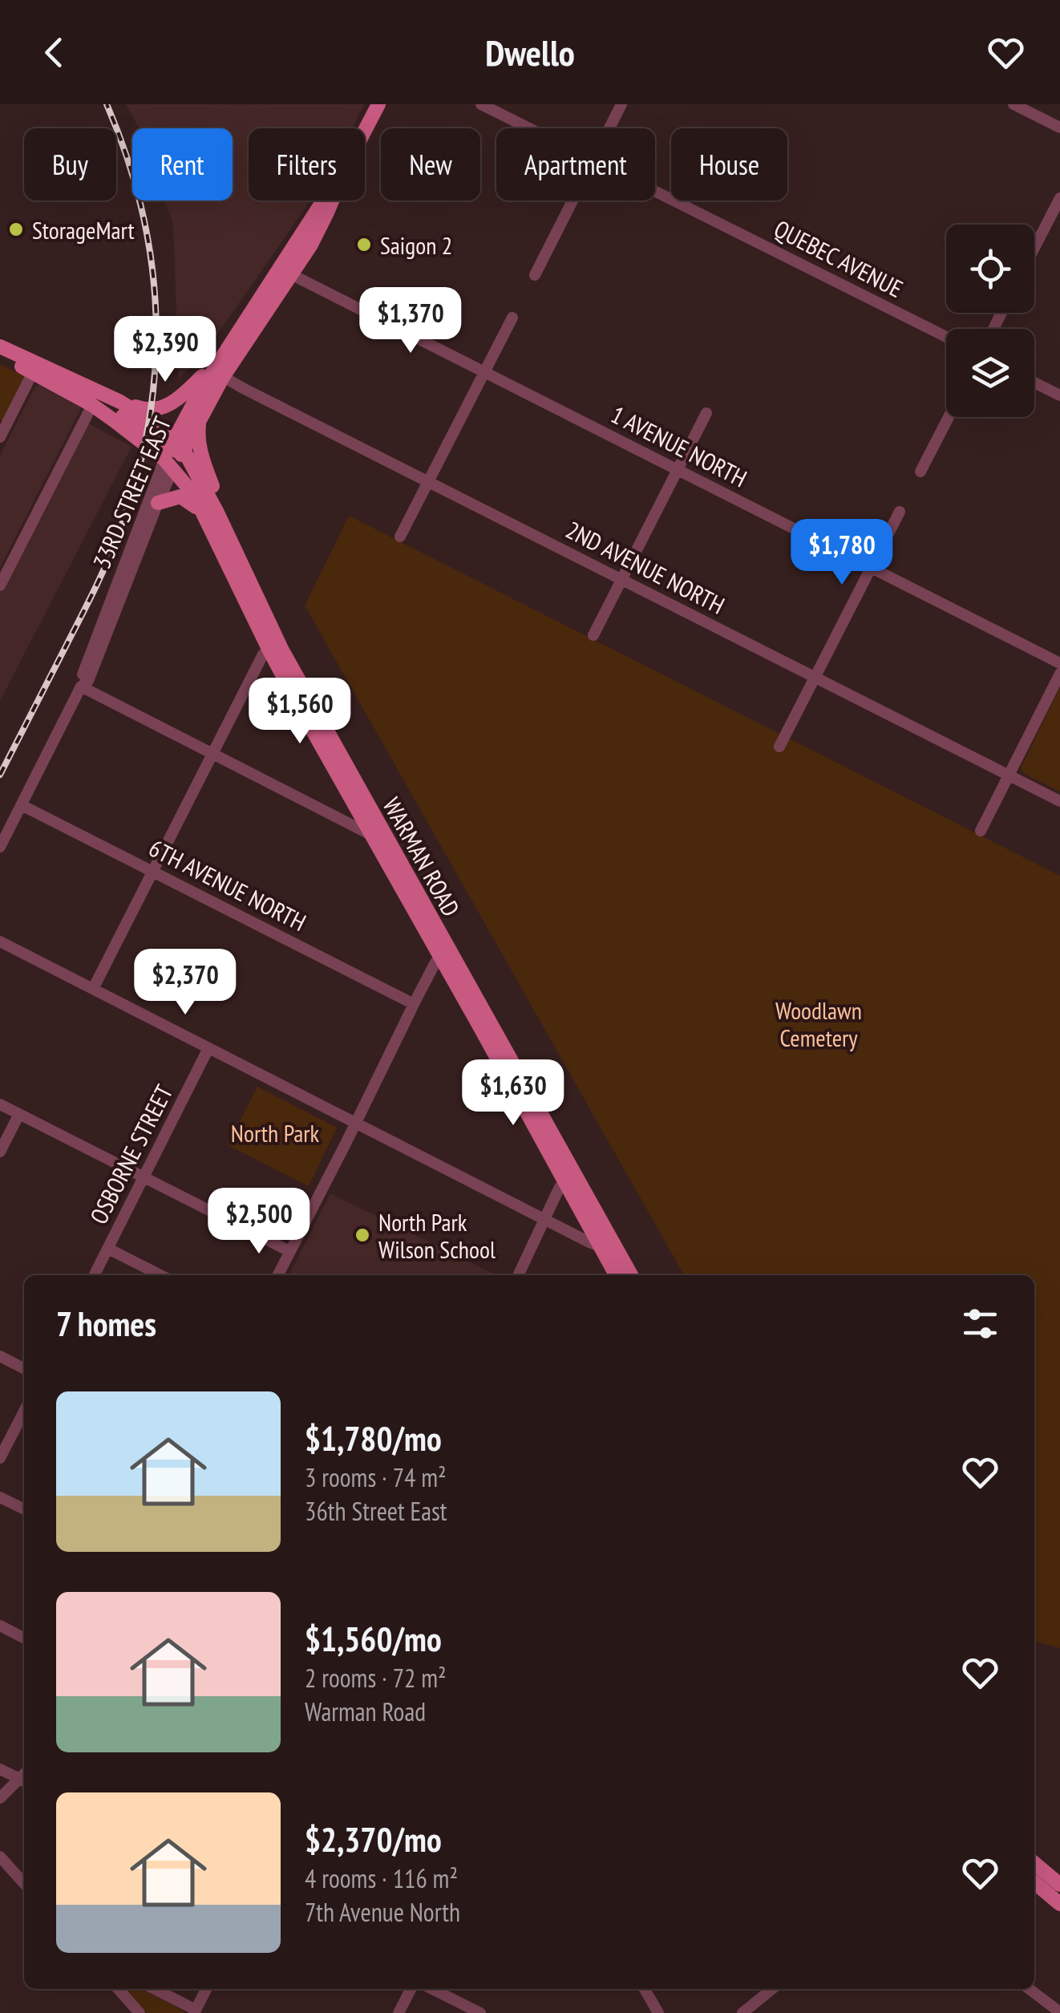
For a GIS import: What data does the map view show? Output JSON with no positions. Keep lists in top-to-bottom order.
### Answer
{
  "streets": {
    "main road": ["33RD STREET EAST", "WARMAN ROAD"],
    "street": [
      "QUEBEC AVENUE",
      "1 AVENUE NORTH",
      "2ND AVENUE NORTH",
      "6TH AVENUE NORTH",
      "OSBORNE STREET"
    ]
  },
  "crossings": [
    ["1 AVENUE NORTH", "33RD STREET EAST"],
    ["33RD STREET EAST", "2ND AVENUE NORTH"],
    ["33RD STREET EAST", "WARMAN ROAD"],
    ["33RD STREET EAST", "6TH AVENUE NORTH"]
  ],
  "parks": ["Woodlawn Cemetery", "North Park"],
  "places": ["StorageMart", "Saigon 2", "North Park Wilson School"],
  "page": {
    "header": "Dwello",
    "chip": [
      "Buy",
      "Rent",
      "Filters",
      "New",
      "Apartment",
      "House"
    ],
    "price": [
      "$1,370",
      "$2,390",
      "$1,780",
      "$1,560",
      "$2,370",
      "$1,630",
      "$2,500"
    ],
    "heading": "7 homes",
    "list": [
      {
        "name": "$1,780/mo",
        "note": "3 rooms · 74 m² · 36th Street East"
      },
      {
        "name": "$1,560/mo",
        "note": "2 rooms · 72 m² · Warman Road"
      },
      {
        "name": "$2,370/mo",
        "note": "4 rooms · 116 m² · 7th Avenue North"
      }
    ]
  }
}
